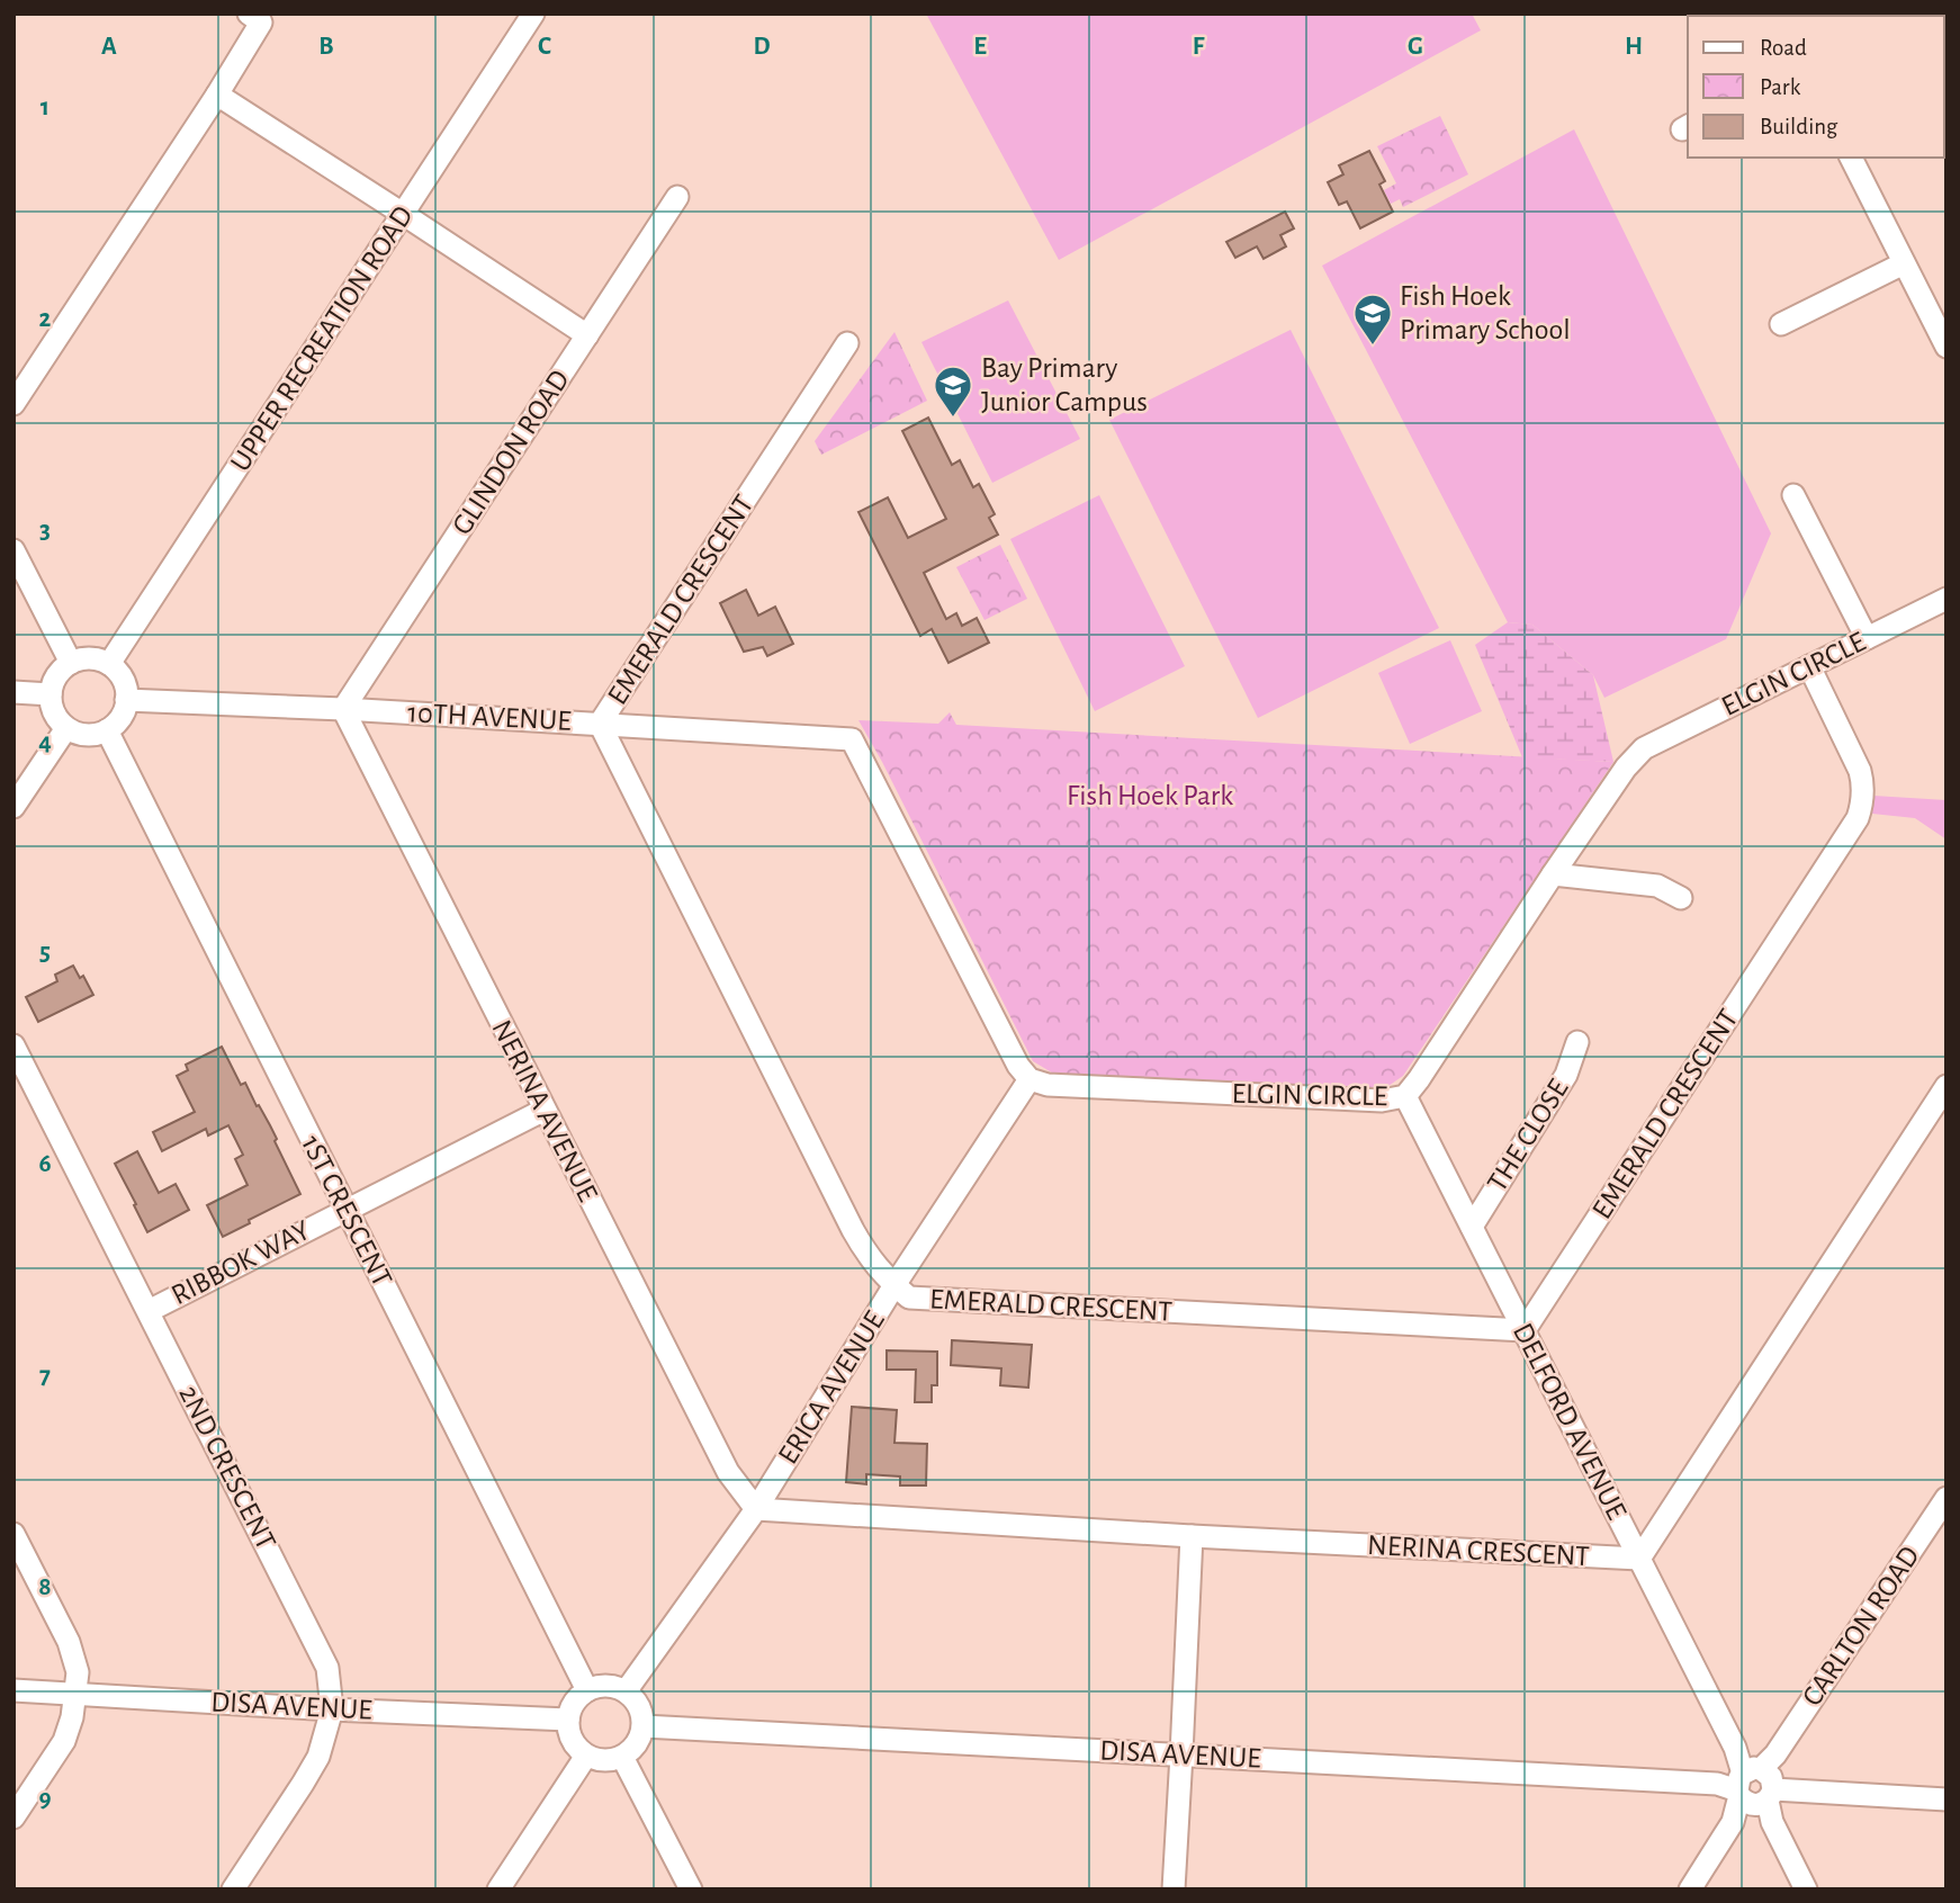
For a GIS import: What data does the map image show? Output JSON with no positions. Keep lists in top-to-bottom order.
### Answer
{
  "streets": {
    "street": [
      "UPPER RECREATION ROAD",
      "GLINDON ROAD",
      "EMERALD CRESCENT",
      "ELGIN CIRCLE",
      "10TH AVENUE",
      "NERINA AVENUE",
      "THE CLOSE",
      "1ST CRESCENT",
      "RIBBOK WAY",
      "ERICA AVENUE",
      "DELFORD AVENUE",
      "2ND CRESCENT",
      "NERINA CRESCENT",
      "CARLTON ROAD",
      "DISA AVENUE"
    ]
  },
  "crossings": [
    ["UPPER RECREATION ROAD", "10TH AVENUE"],
    ["UPPER RECREATION ROAD", "1ST CRESCENT"],
    ["GLINDON ROAD", "10TH AVENUE"],
    ["GLINDON ROAD", "NERINA AVENUE"],
    ["EMERALD CRESCENT", "ELGIN CIRCLE"],
    ["EMERALD CRESCENT", "10TH AVENUE"],
    ["EMERALD CRESCENT", "ERICA AVENUE"],
    ["EMERALD CRESCENT", "DELFORD AVENUE"],
    ["ELGIN CIRCLE", "10TH AVENUE"],
    ["ELGIN CIRCLE", "ERICA AVENUE"],
    ["ELGIN CIRCLE", "DELFORD AVENUE"],
    ["10TH AVENUE", "NERINA AVENUE"],
    ["10TH AVENUE", "1ST CRESCENT"],
    ["10TH AVENUE", "ERICA AVENUE"],
    ["NERINA AVENUE", "RIBBOK WAY"],
    ["NERINA AVENUE", "ERICA AVENUE"],
    ["NERINA AVENUE", "NERINA CRESCENT"],
    ["THE CLOSE", "DELFORD AVENUE"],
    ["1ST CRESCENT", "RIBBOK WAY"],
    ["1ST CRESCENT", "ERICA AVENUE"],
    ["1ST CRESCENT", "DISA AVENUE"],
    ["RIBBOK WAY", "2ND CRESCENT"],
    ["ERICA AVENUE", "NERINA CRESCENT"],
    ["ERICA AVENUE", "DISA AVENUE"],
    ["DELFORD AVENUE", "NERINA CRESCENT"],
    ["DELFORD AVENUE", "CARLTON ROAD"],
    ["DELFORD AVENUE", "DISA AVENUE"],
    ["2ND CRESCENT", "DISA AVENUE"],
    ["CARLTON ROAD", "DISA AVENUE"]
  ],
  "parks": ["Fish Hoek Park"],
  "places": {
    "school or university": ["Fish Hoek Primary School", "Bay Primary Junior Campus"]
  },
  "legend": ["Road", "Park", "Building"],
  "grid": {
    "columns": [
      "A",
      "B",
      "C",
      "D",
      "E",
      "F",
      "G",
      "H"
    ],
    "rows": [
      "1",
      "2",
      "3",
      "4",
      "5",
      "6",
      "7",
      "8",
      "9"
    ]
  }
}
